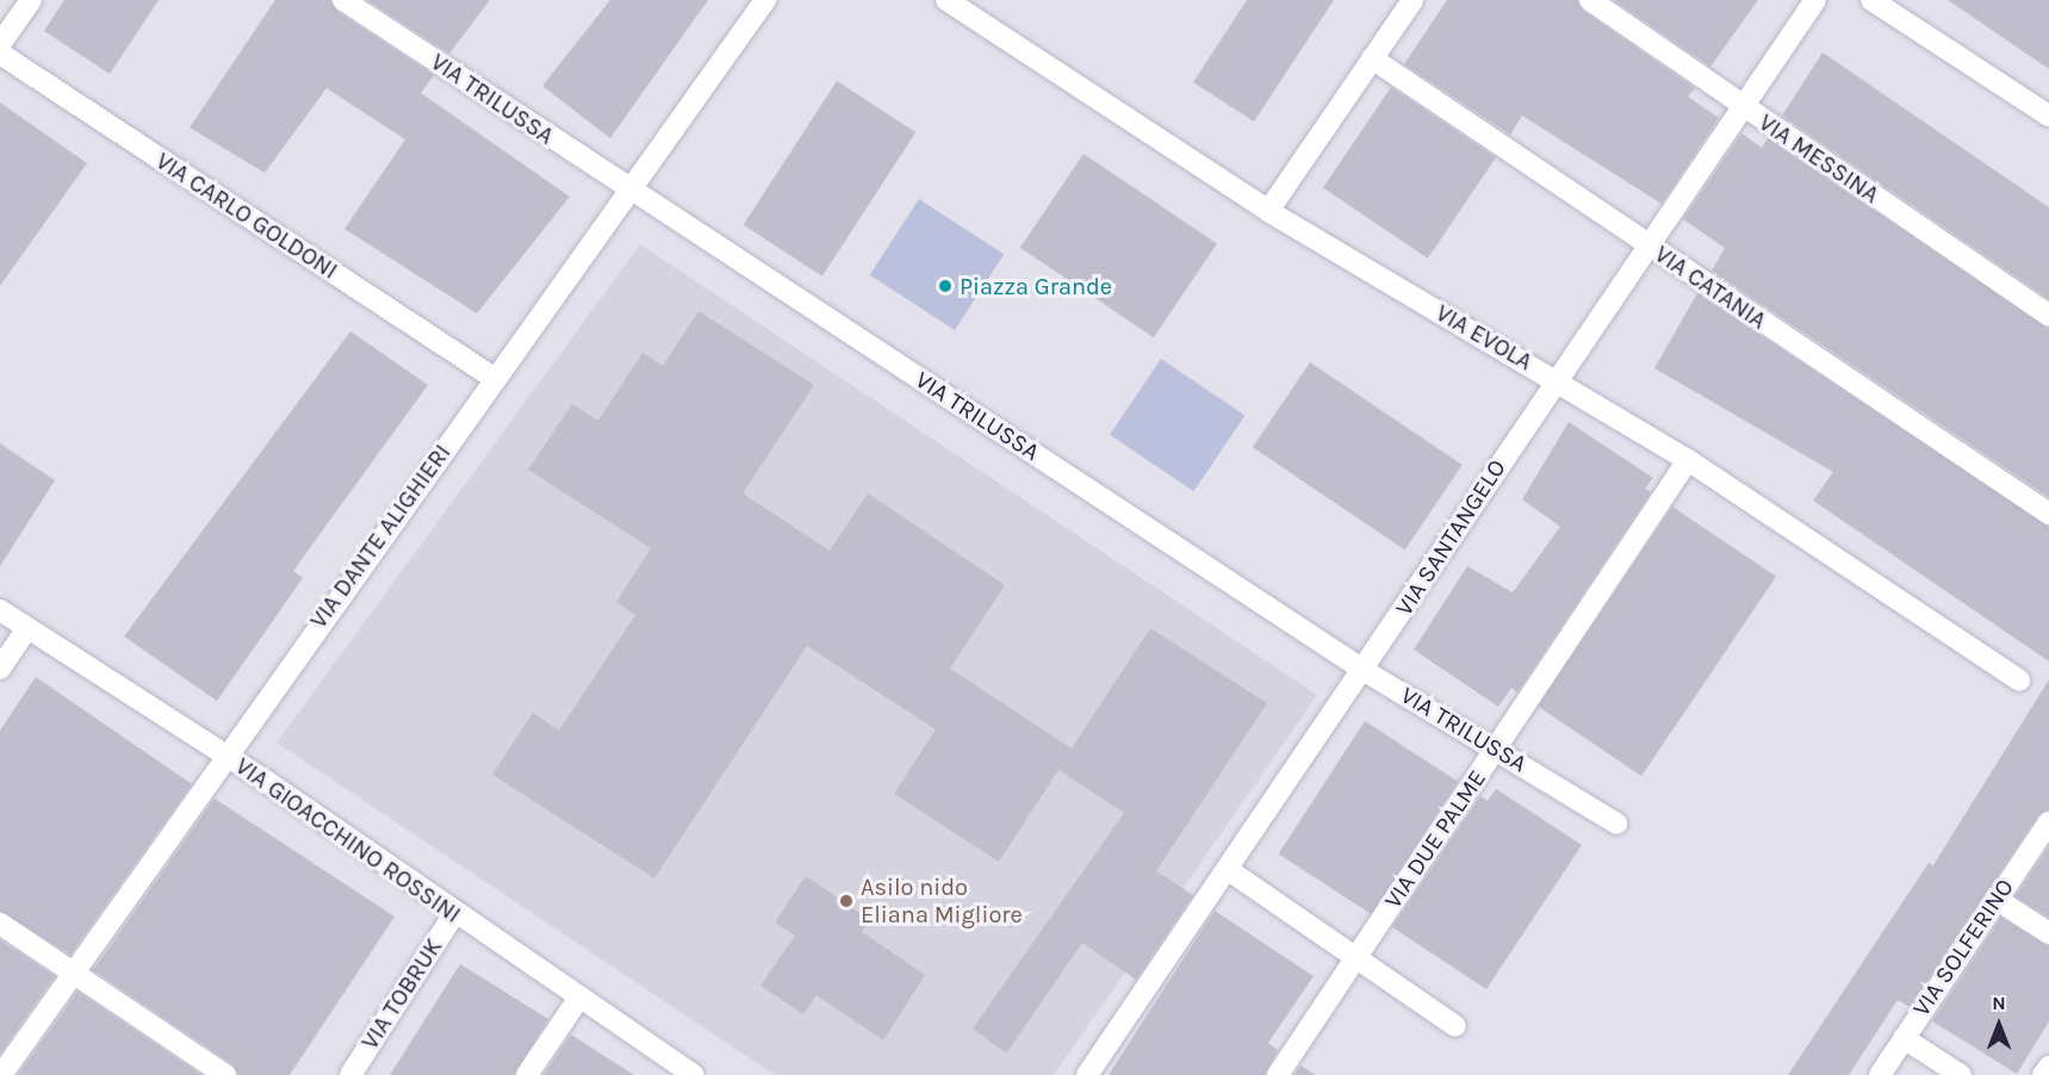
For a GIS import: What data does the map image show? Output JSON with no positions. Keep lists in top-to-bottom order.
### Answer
{
  "streets": {
    "street": [
      "VIA TRILUSSA",
      "VIA MESSINA",
      "VIA CARLO GOLDONI",
      "VIA CATANIA",
      "VIA EVOLA",
      "VIA DANTE ALIGHIERI",
      "VIA SANTANGELO",
      "VIA DUE PALME",
      "VIA GIOACCHINO ROSSINI",
      "VIA SOLFERINO",
      "VIA TOBRUK"
    ]
  },
  "crossings": [
    ["VIA TRILUSSA", "VIA DANTE ALIGHIERI"],
    ["VIA TRILUSSA", "VIA SANTANGELO"],
    ["VIA TRILUSSA", "VIA DUE PALME"],
    ["VIA MESSINA", "VIA SANTANGELO"],
    ["VIA CARLO GOLDONI", "VIA DANTE ALIGHIERI"],
    ["VIA CATANIA", "VIA SANTANGELO"],
    ["VIA EVOLA", "VIA SANTANGELO"],
    ["VIA EVOLA", "VIA DUE PALME"],
    ["VIA DANTE ALIGHIERI", "VIA GIOACCHINO ROSSINI"],
    ["VIA GIOACCHINO ROSSINI", "VIA TOBRUK"]
  ],
  "places": ["Piazza Grande", "Asilo nido Eliana Migliore"],
  "north": "top"
}
